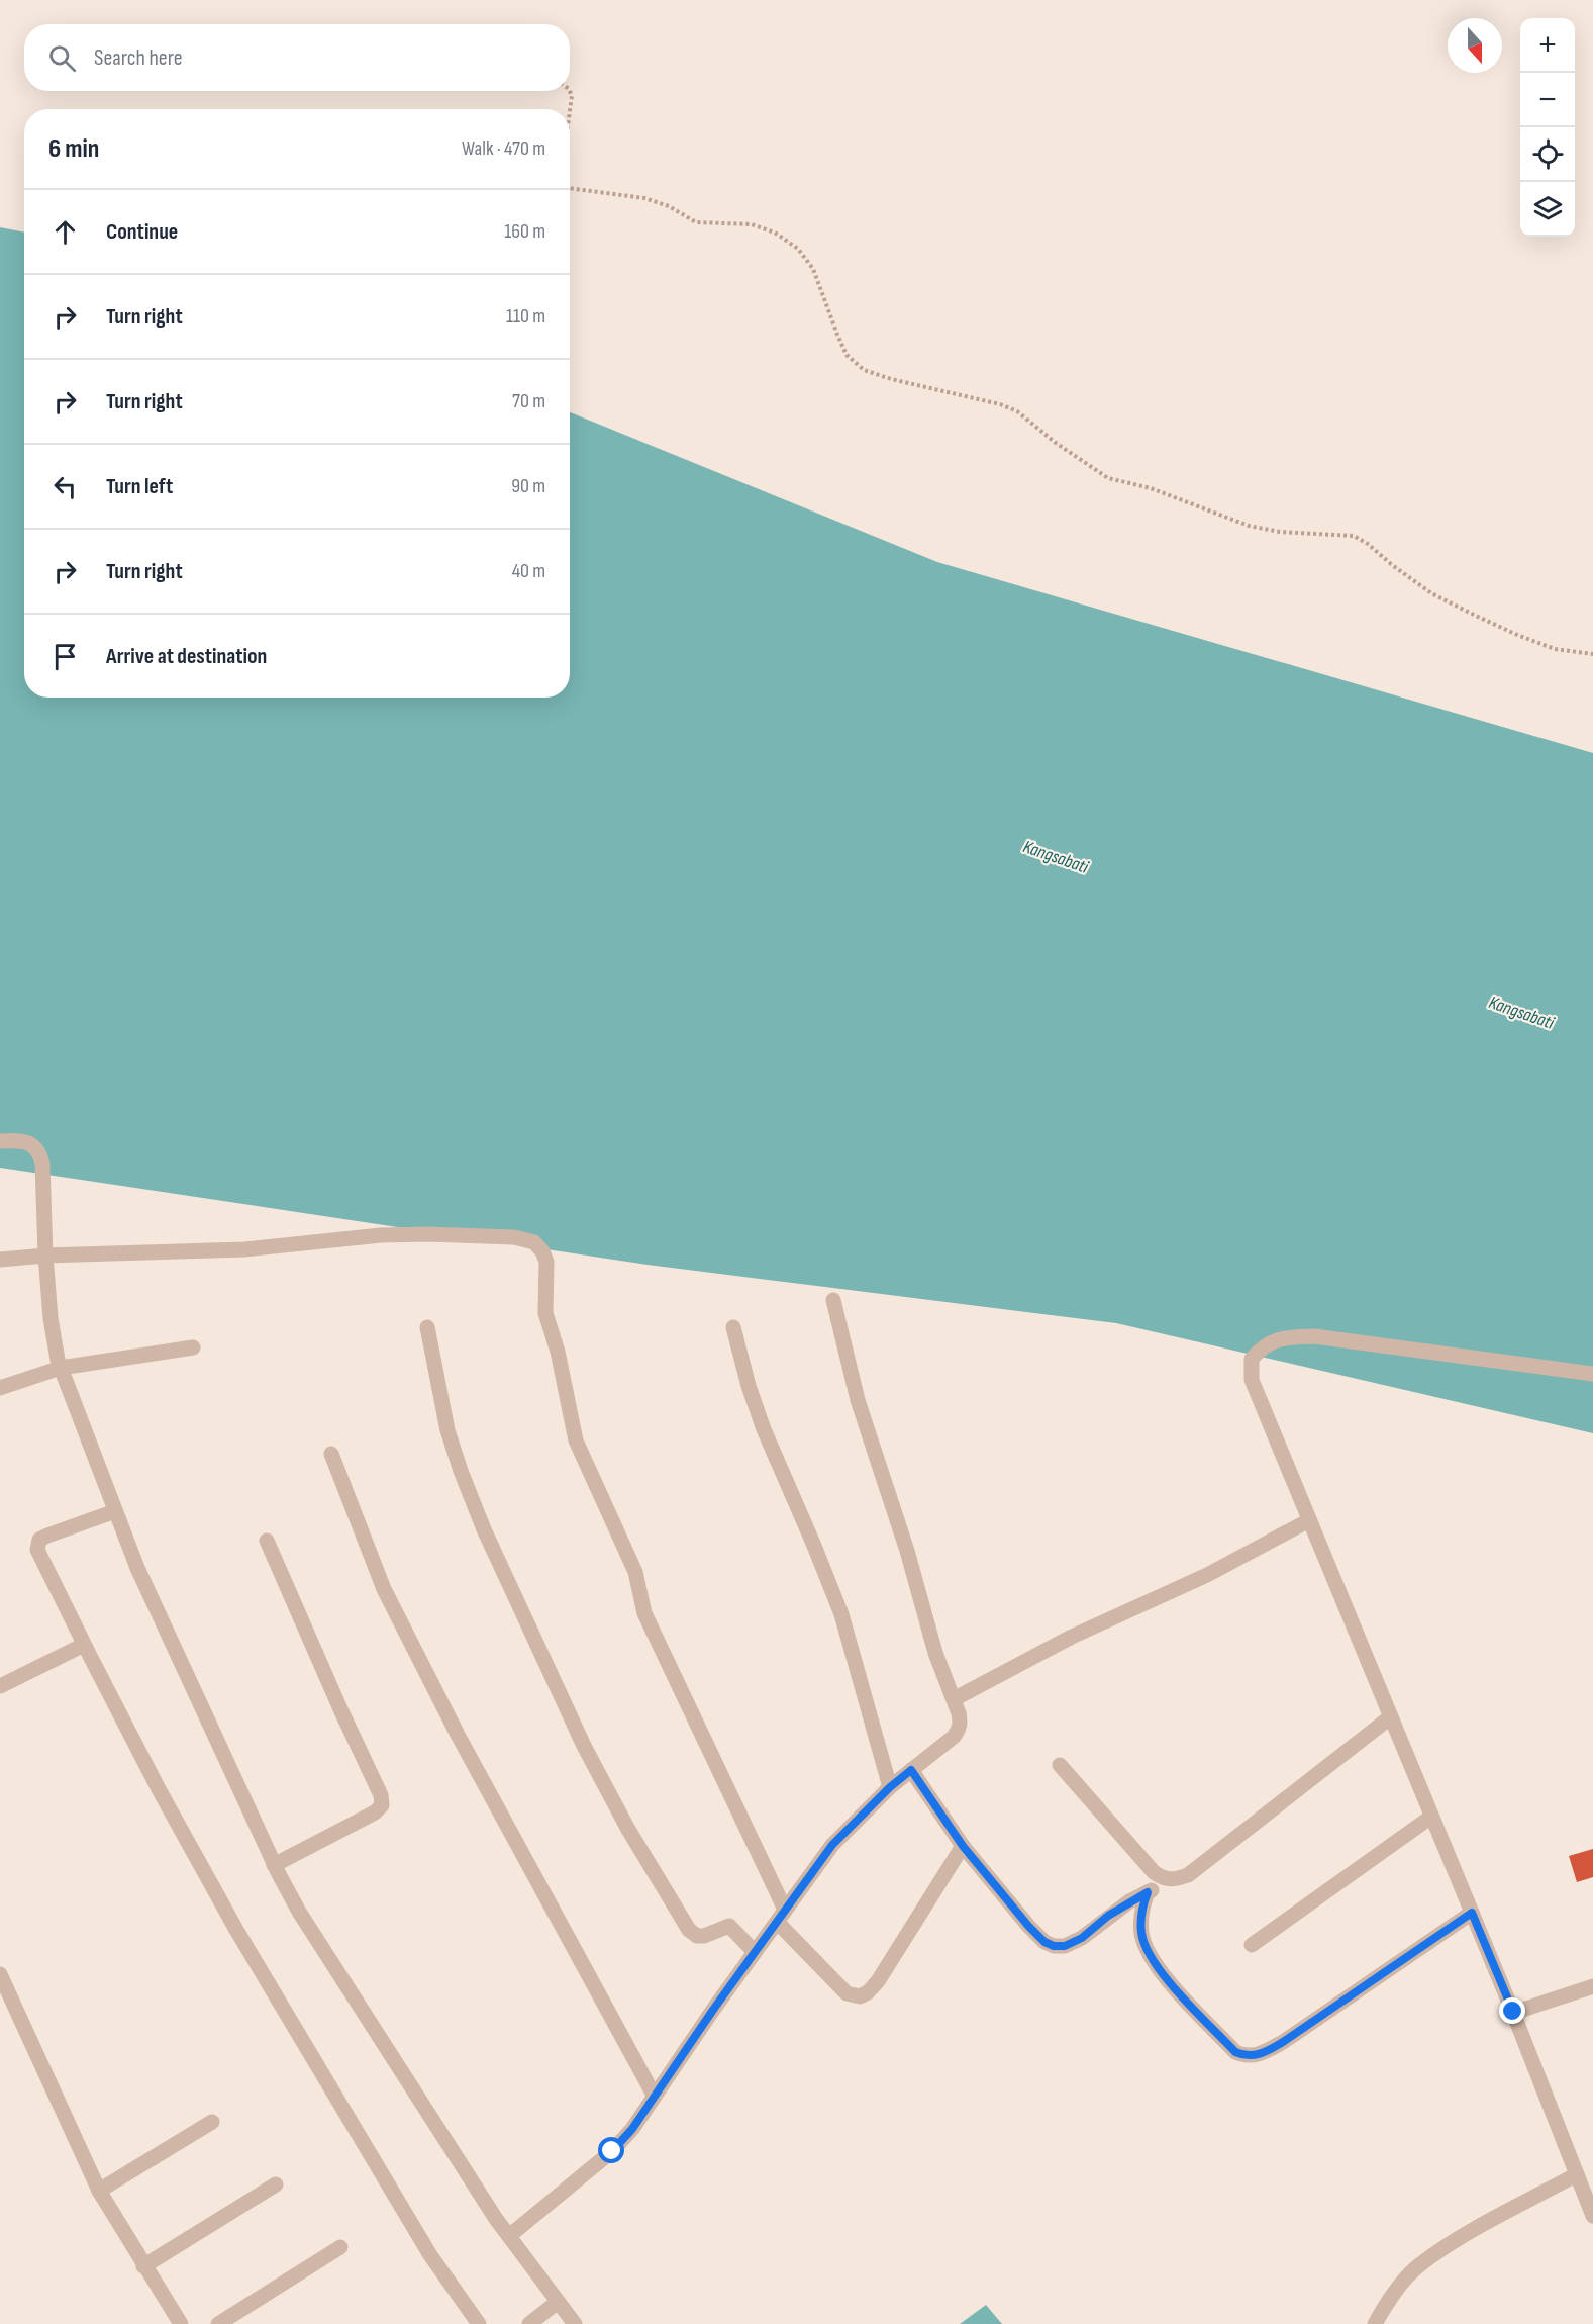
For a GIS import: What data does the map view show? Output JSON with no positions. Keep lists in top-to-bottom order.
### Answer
{
  "water": ["Kangsabati"],
  "north": "bottom",
  "page": {
    "map_buttons": ["+", "−"],
    "search": "Search here",
    "heading": ["6 min", "Walk · 470 m"],
    "list": [
      ["Continue", "160 m"],
      ["Turn right", "110 m"],
      ["Turn right", "70 m"],
      ["Turn left", "90 m"],
      ["Turn right", "40 m"],
      "Arrive at destination"
    ]
  }
}
